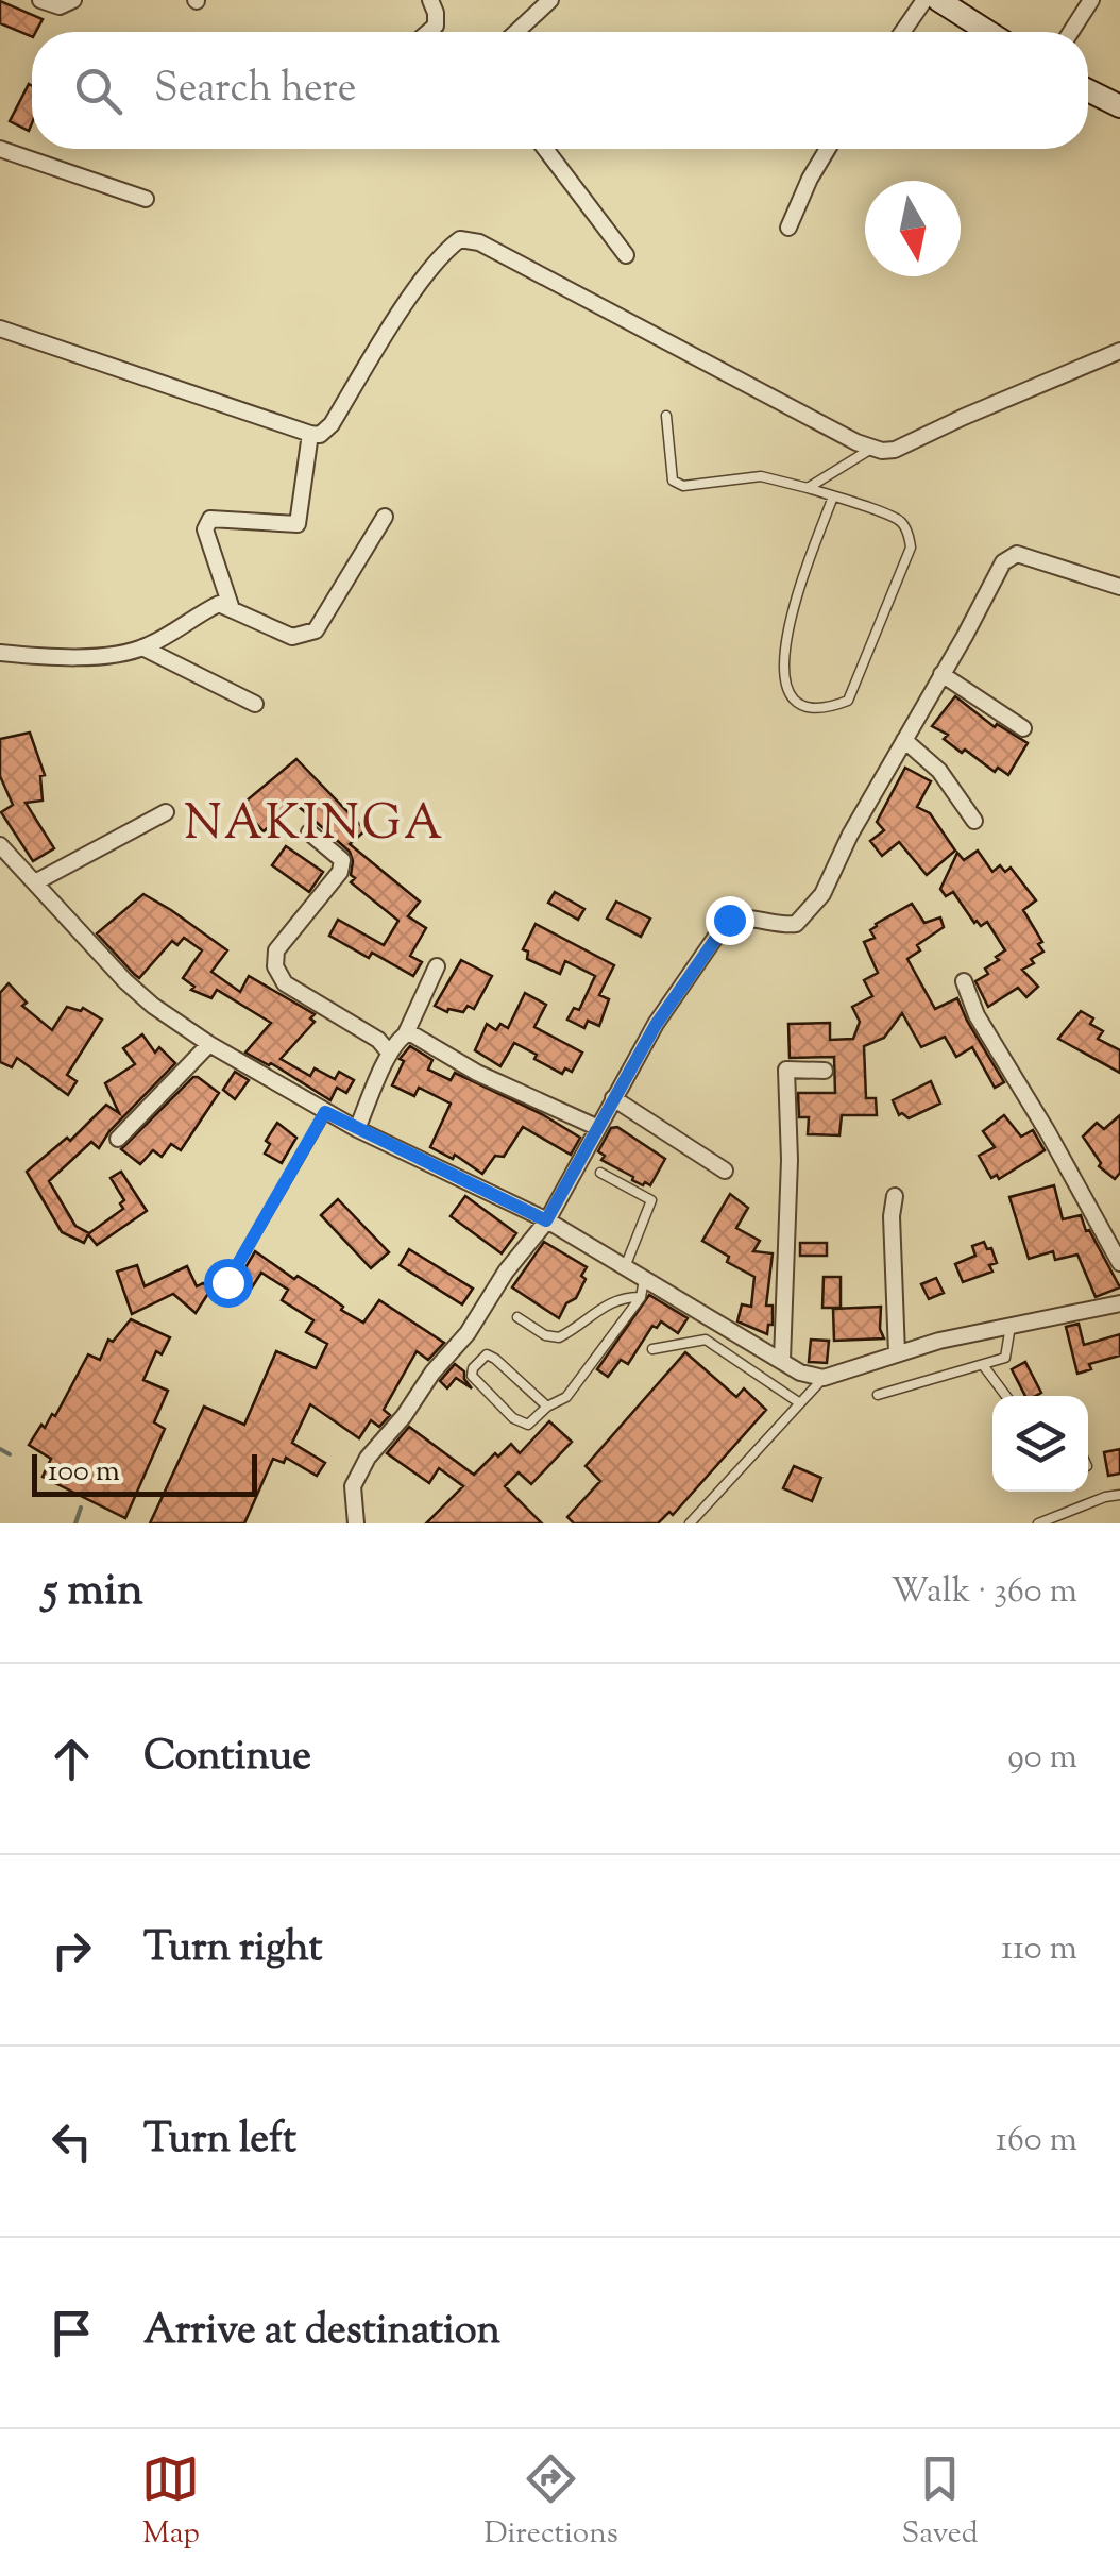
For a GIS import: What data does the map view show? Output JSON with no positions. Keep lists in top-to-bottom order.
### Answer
{
  "districts": ["NAKINGA"],
  "scale_bar": "100 m",
  "north": "bottom",
  "page": {
    "search": "Search here",
    "scale": "100 m",
    "heading": ["5 min", "Walk · 360 m"],
    "list": [
      ["Continue", "90 m"],
      ["Turn right", "110 m"],
      ["Turn left", "160 m"],
      "Arrive at destination"
    ],
    "nav": ["Map", "Directions", "Saved"]
  }
}
